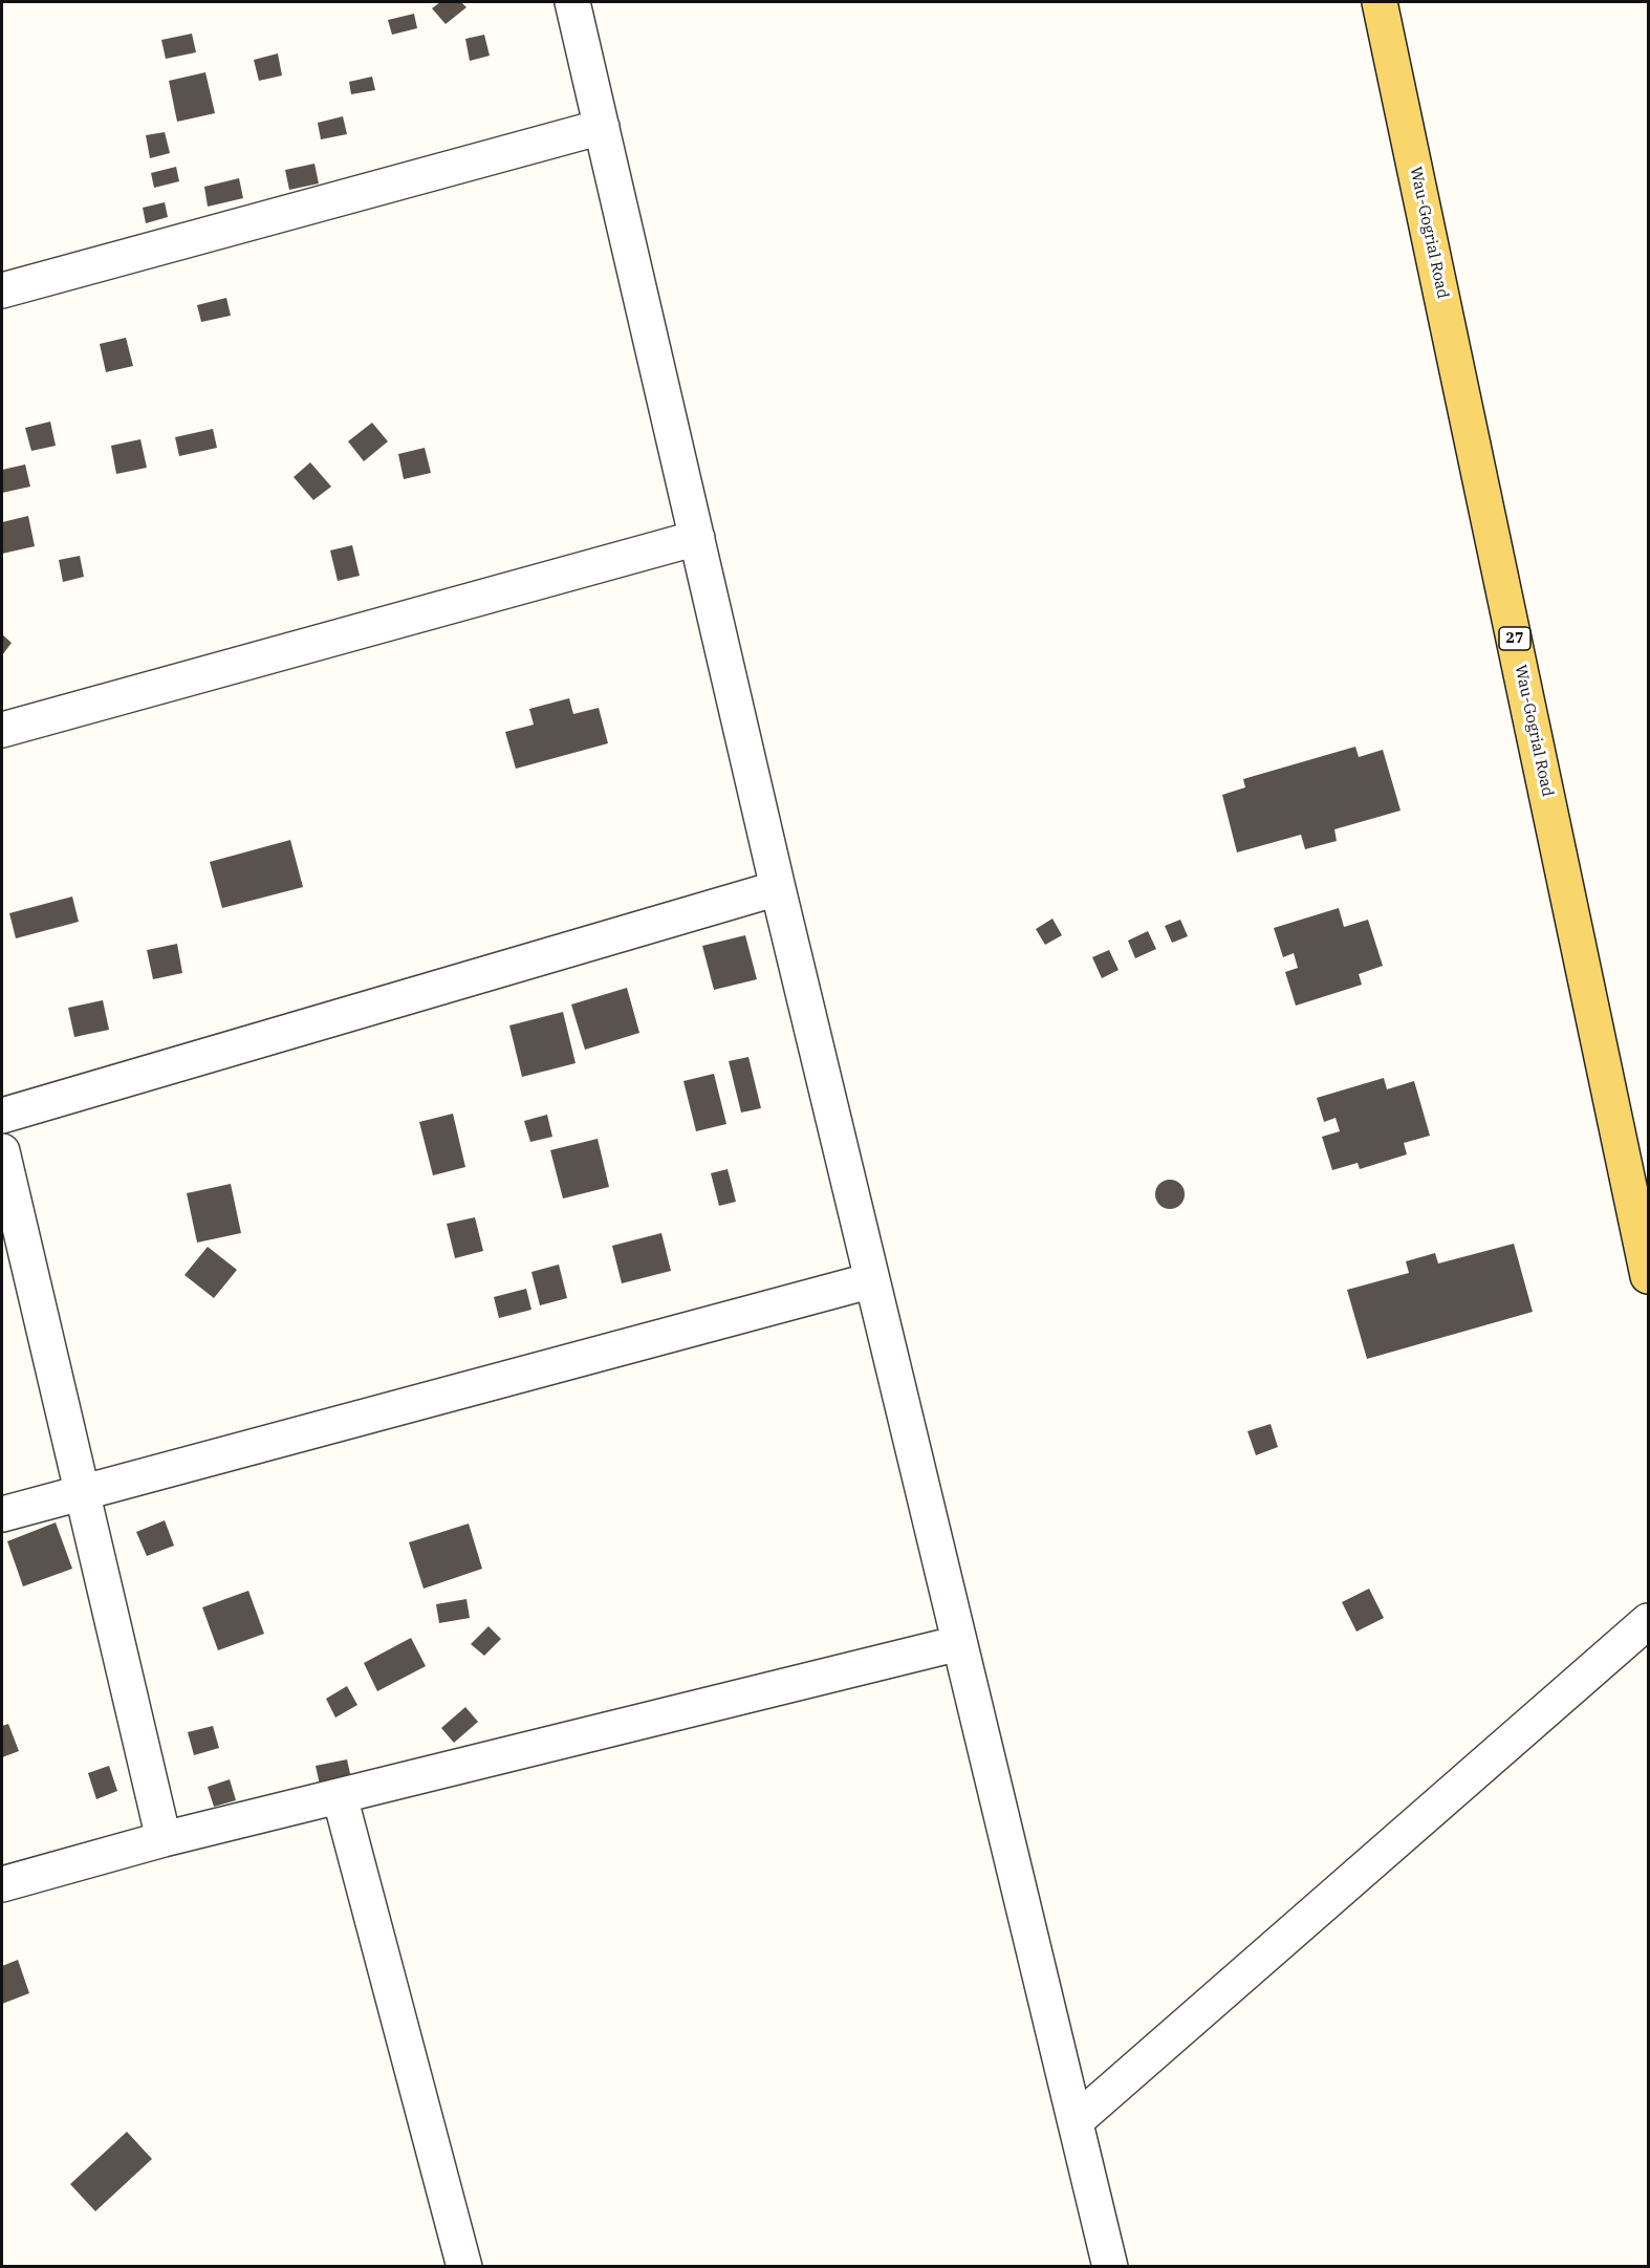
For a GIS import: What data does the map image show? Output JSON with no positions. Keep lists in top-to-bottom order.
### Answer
{
  "streets": {
    "main road": ["Wau-Gogrial Road", "27"]
  }
}
